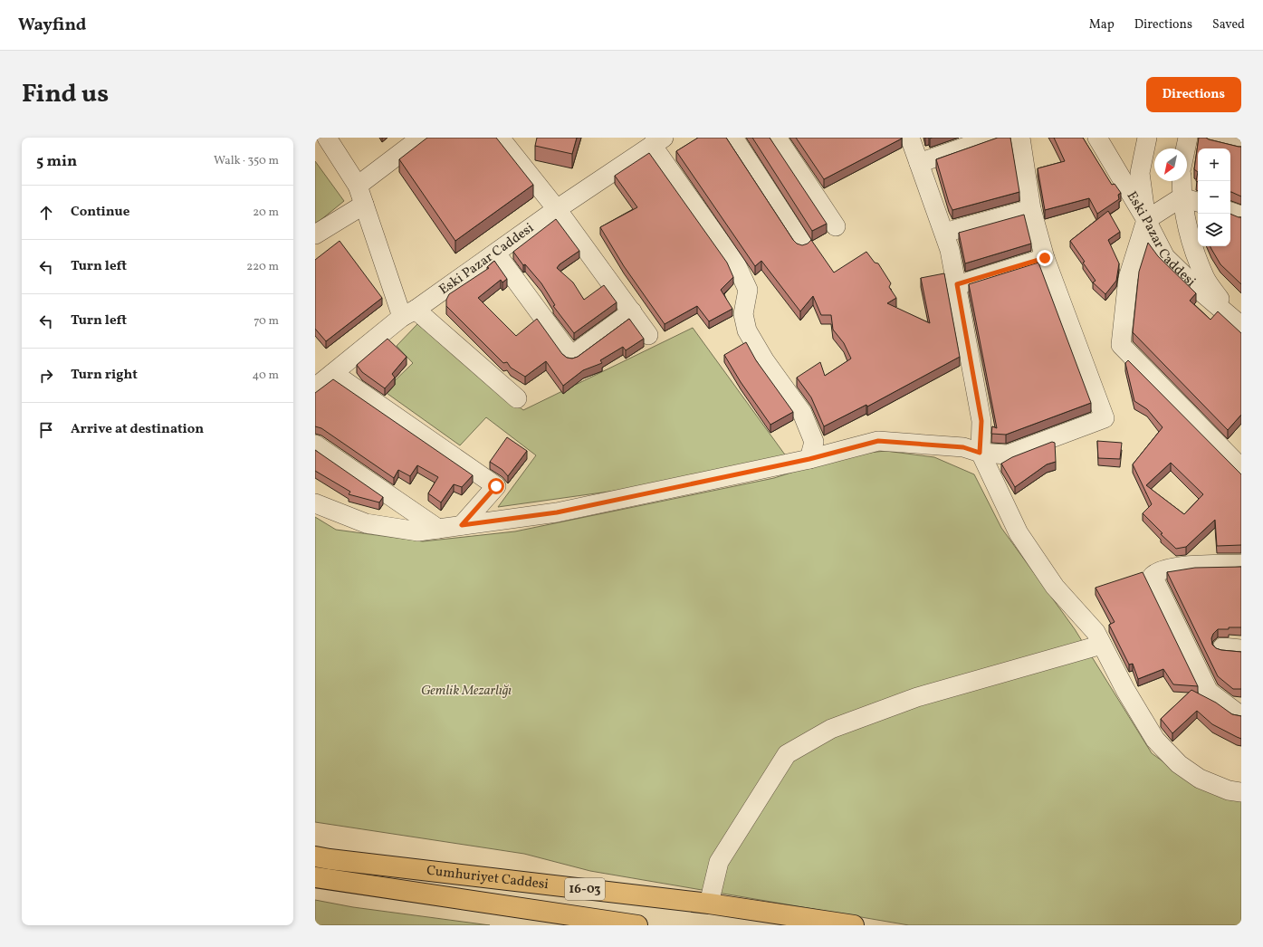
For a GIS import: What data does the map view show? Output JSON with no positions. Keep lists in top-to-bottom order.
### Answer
{
  "streets": {
    "main road": ["Cumhuriyet Caddesi", "16-03"],
    "street": ["Eski Pazar Caddesi"]
  },
  "parks": ["Gemlik Mezarlığı"],
  "north": "bottom left",
  "page": {
    "header": "Wayfind",
    "nav": ["Map", "Directions", "Saved"],
    "title": "Find us",
    "buttons": "Directions",
    "heading": ["5 min", "Walk · 350 m"],
    "map_buttons": ["+", "−"],
    "list": [
      ["Continue", "20 m"],
      ["Turn left", "220 m"],
      ["Turn left", "70 m"],
      ["Turn right", "40 m"],
      "Arrive at destination"
    ]
  }
}
